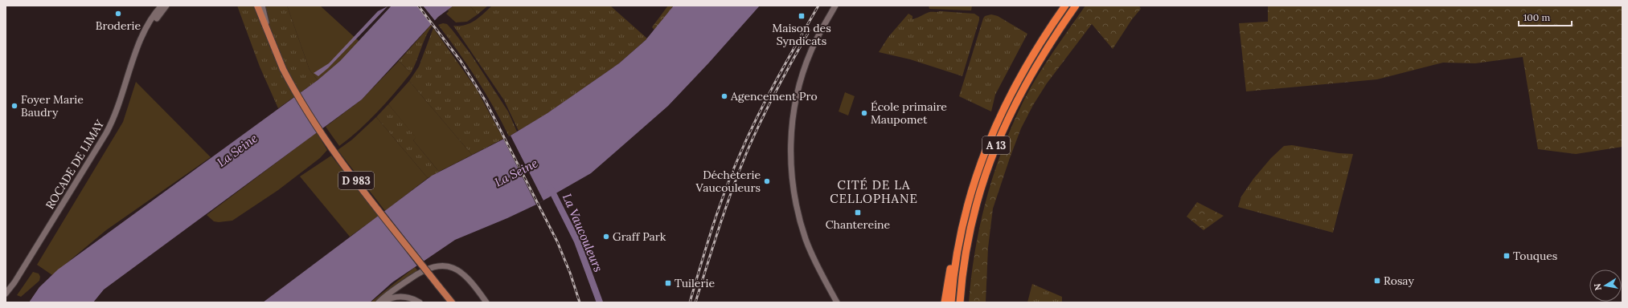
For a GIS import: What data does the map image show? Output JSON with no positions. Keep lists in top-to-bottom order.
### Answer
{
  "streets": {
    "highway": ["A 13"],
    "main road": ["ROCADE DE LIMAY", "D 983"]
  },
  "districts": ["CITÉ DE LA CELLOPHANE"],
  "water": ["La Seine", "La Vaucouleurs"],
  "places": {
    "other": [
      "Broderie",
      "Agencement Pro",
      "Foyer Marie Baudry",
      "École primaire Maupomet",
      "Déchèterie Vaucouleurs",
      "Graff Park"
    ],
    "transit": [
      "Maison des Syndicats",
      "Chantereine",
      "Touques",
      "Rosay",
      "Tuilerie"
    ]
  },
  "scale_bar": "100 m",
  "north": "left"
}
